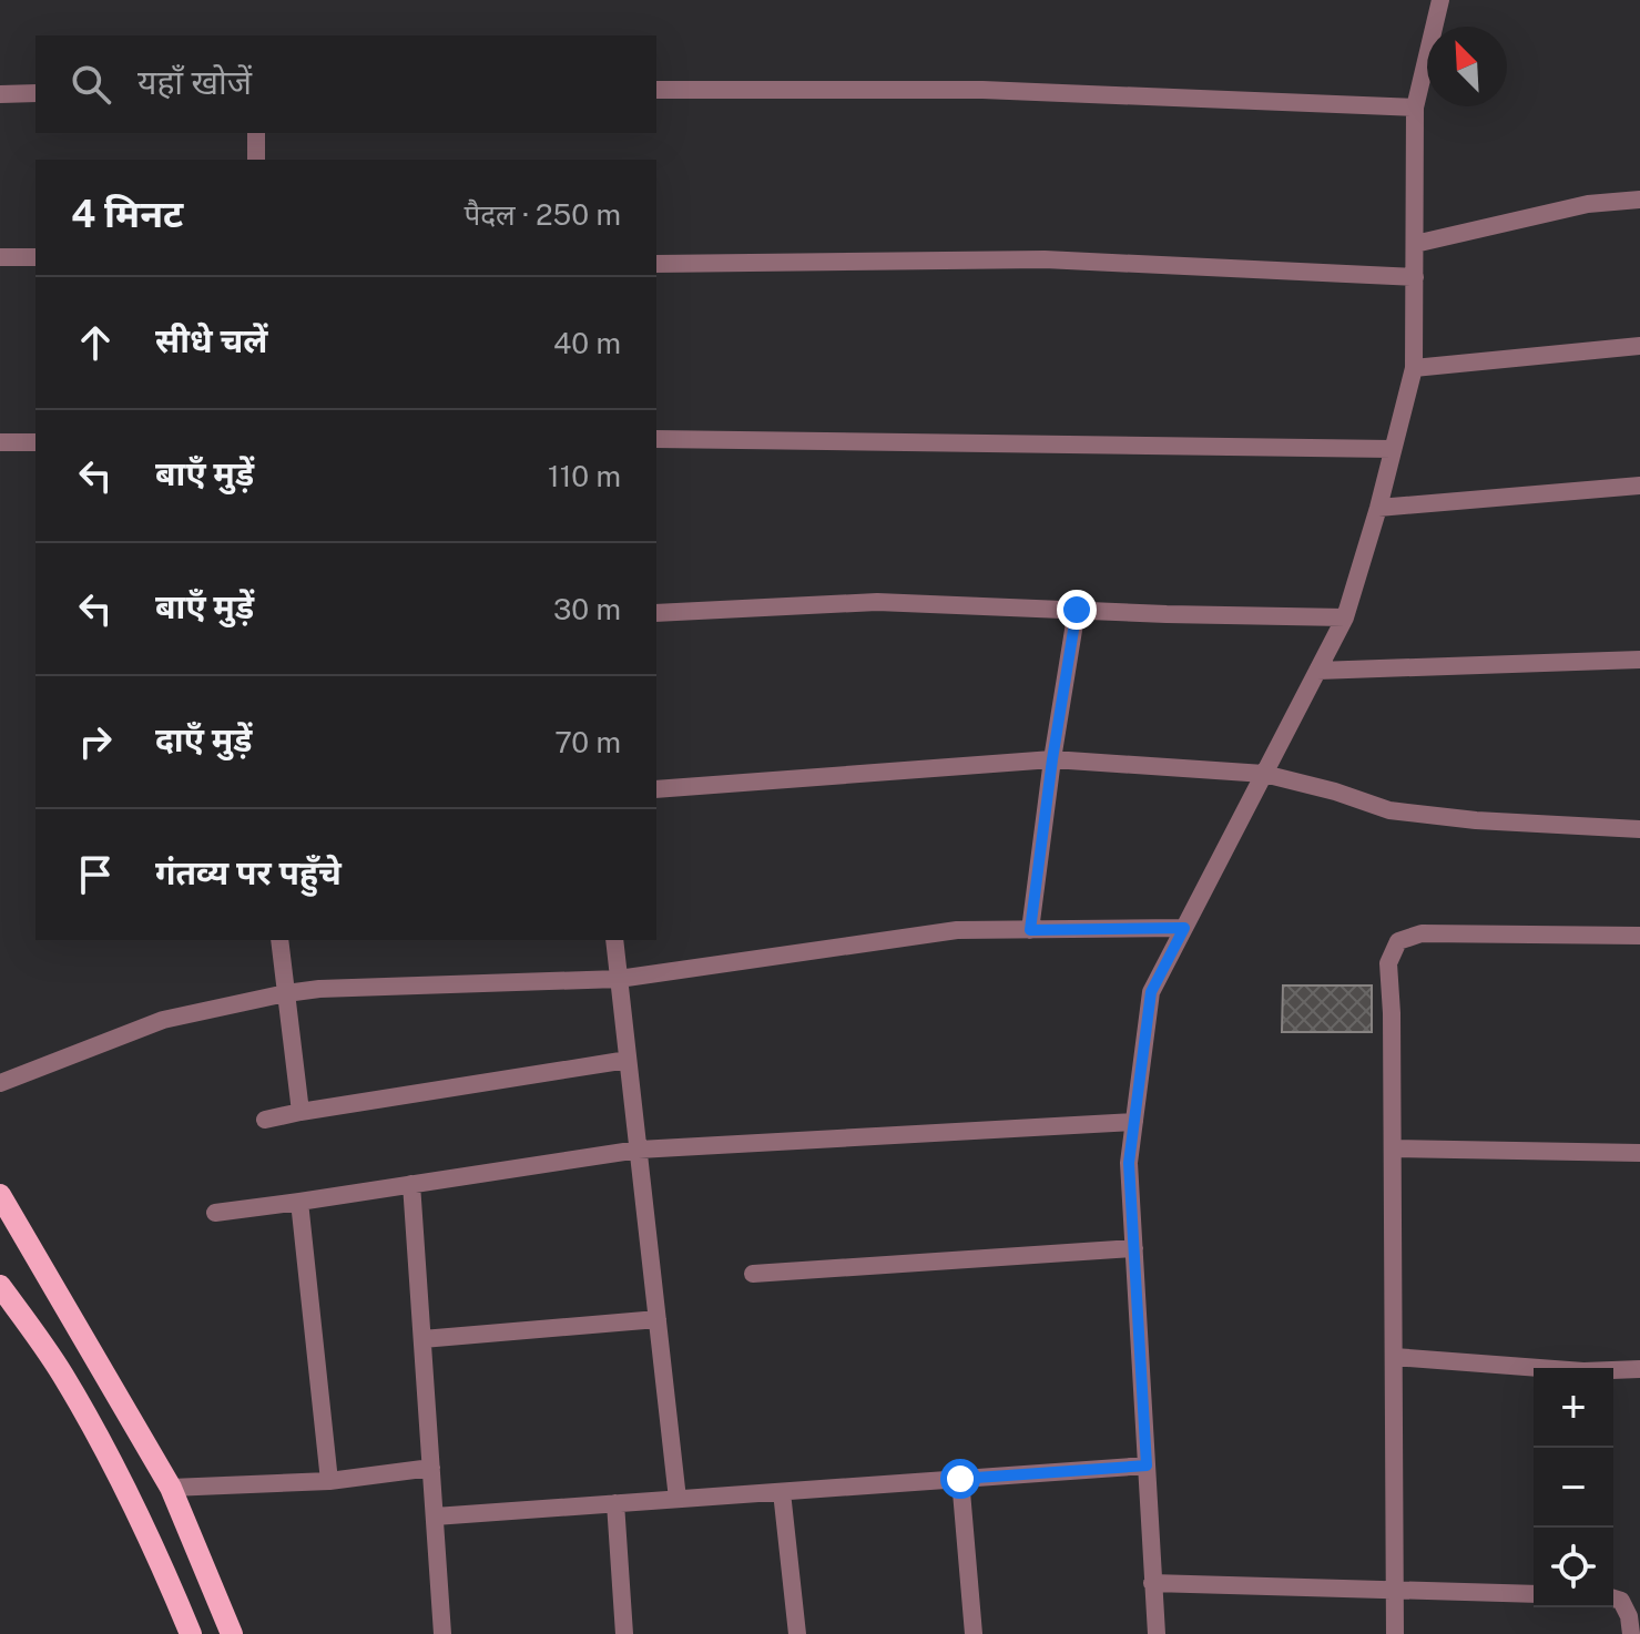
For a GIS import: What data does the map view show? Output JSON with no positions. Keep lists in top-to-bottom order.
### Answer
{
  "north": "top left",
  "page": {
    "search": "यहाँ खोजें",
    "heading": ["4 मिनट", "पैदल · 250 m"],
    "list": [
      ["सीधे चलें", "40 m"],
      ["बाएँ मुड़ें", "110 m"],
      ["बाएँ मुड़ें", "30 m"],
      ["दाएँ मुड़ें", "70 m"],
      "गंतव्य पर पहुँचे"
    ],
    "map_buttons": ["+", "−"]
  }
}
